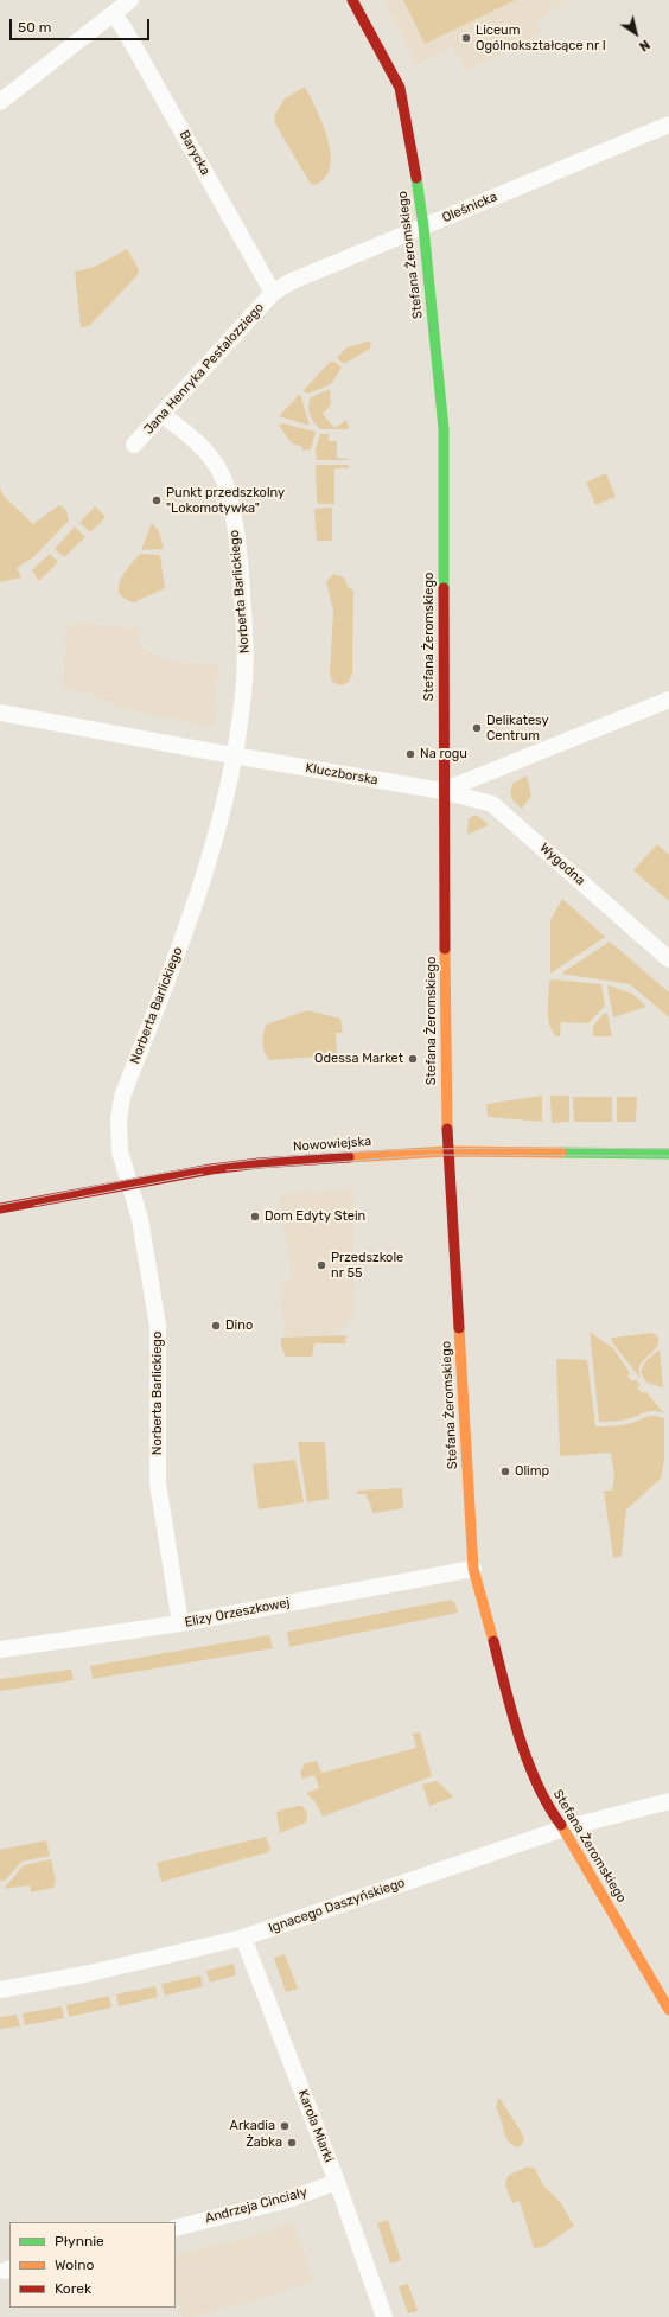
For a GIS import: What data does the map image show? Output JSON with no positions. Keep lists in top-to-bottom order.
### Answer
{
  "streets": {
    "street": [
      "Barycka",
      "Oleśnicka",
      "Stefana Żeromskiego",
      "Jana Henryka Pestalozziego",
      "Norberta Barlickiego",
      "Kluczborska",
      "Wygodna",
      "Nowowiejska",
      "Elizy Orzeszkowej",
      "Ignacego Daszyńskiego",
      "Karola Miarki",
      "Andrzeja Cinciały"
    ]
  },
  "crossings": [
    ["Barycka", "Oleśnicka"],
    ["Barycka", "Jana Henryka Pestalozziego"],
    ["Oleśnicka", "Stefana Żeromskiego"],
    ["Oleśnicka", "Jana Henryka Pestalozziego"],
    ["Stefana Żeromskiego", "Kluczborska"],
    ["Stefana Żeromskiego", "Wygodna"],
    ["Stefana Żeromskiego", "Nowowiejska"],
    ["Stefana Żeromskiego", "Elizy Orzeszkowej"],
    ["Stefana Żeromskiego", "Ignacego Daszyńskiego"],
    ["Jana Henryka Pestalozziego", "Norberta Barlickiego"],
    ["Norberta Barlickiego", "Kluczborska"],
    ["Norberta Barlickiego", "Nowowiejska"],
    ["Norberta Barlickiego", "Elizy Orzeszkowej"],
    ["Kluczborska", "Wygodna"],
    ["Ignacego Daszyńskiego", "Karola Miarki"],
    ["Karola Miarki", "Andrzeja Cinciały"]
  ],
  "places": [
    "Liceum Ogólnokształcące nr I",
    "Punkt przedszkolny \"Lokomotywka\"",
    "Delikatesy Centrum",
    "Na rogu",
    "Odessa Market",
    "Dom Edyty Stein",
    "Przedszkole nr 55",
    "Dino",
    "Olimp",
    "Arkadia",
    "Żabka"
  ],
  "legend": ["Płynnie", "Wolno", "Korek"],
  "scale_bar": "50 m",
  "north": "bottom right"
}
